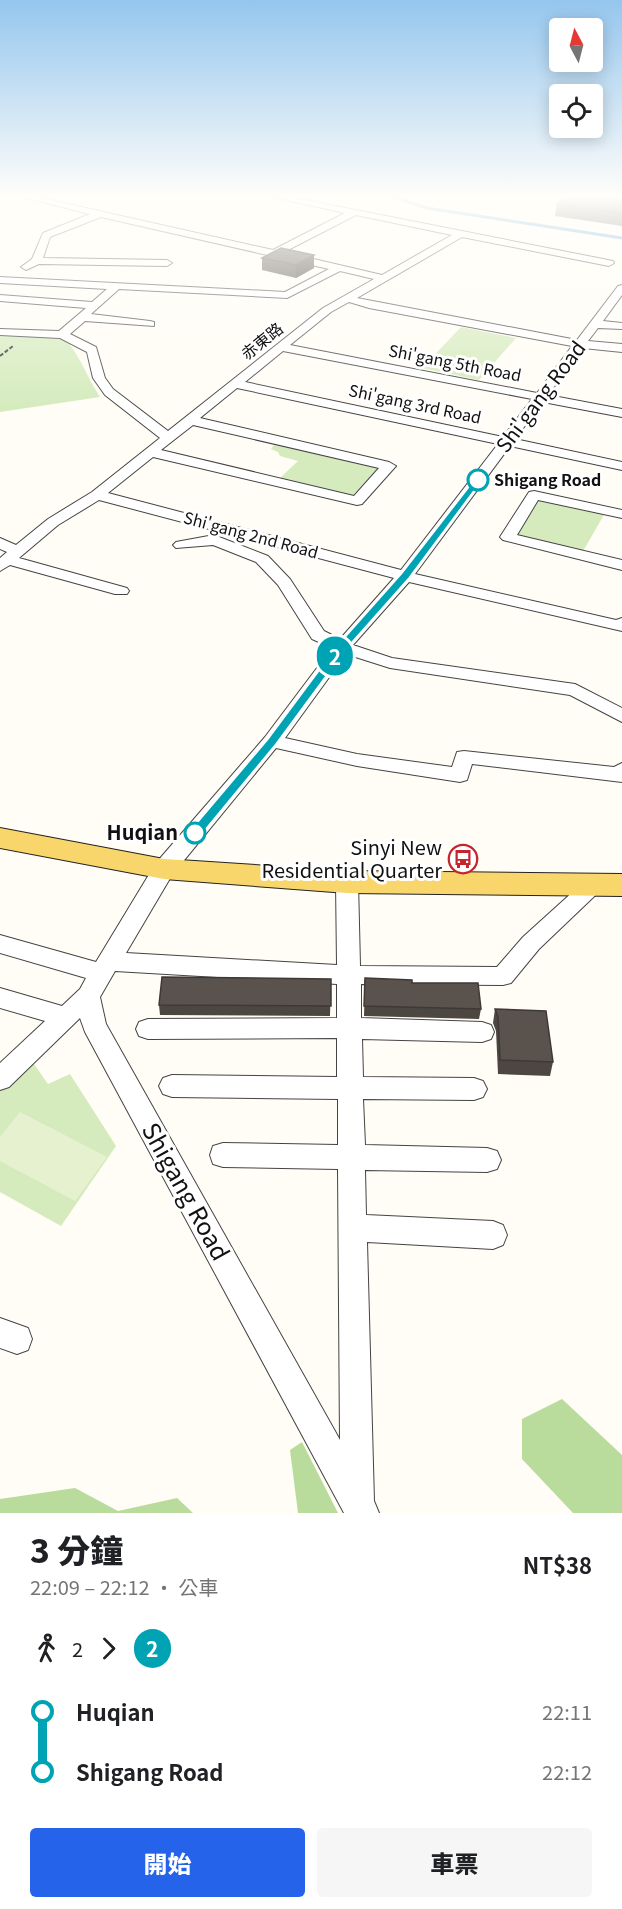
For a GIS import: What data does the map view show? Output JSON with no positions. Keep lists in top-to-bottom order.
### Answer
{
  "streets": {
    "street": [
      "赤東路",
      "Shi'gang 5th Road",
      "Shi'gang Road",
      "Shi'gang 3rd Road",
      "Shi'gang 2nd Road",
      "Shigang Road"
    ]
  },
  "crossings": [
    ["赤東路", "Shi'gang 5th Road"],
    ["赤東路", "Shi'gang 3rd Road"],
    ["赤東路", "Shi'gang 2nd Road"],
    ["Shi'gang 5th Road", "Shi'gang Road"],
    ["Shi'gang Road", "Shi'gang 3rd Road"],
    ["Shi'gang Road", "Shi'gang 2nd Road"]
  ],
  "places": {
    "other": ["Shigang Road", "Huqian"],
    "bus stop": ["Sinyi New Residential Quarter"]
  },
  "lines": ["bus line 2"],
  "north": "top",
  "page": {
    "on_map": "2",
    "heading": ["3 分鐘", "22:09 – 22:12 · 公車", "NT$38"],
    "legs": ["2", "2"],
    "list": [
      {
        "name": "Huqian",
        "value": "22:11"
      },
      {
        "name": "Shigang Road",
        "value": "22:12"
      }
    ],
    "buttons": ["開始", "車票"]
  }
}
